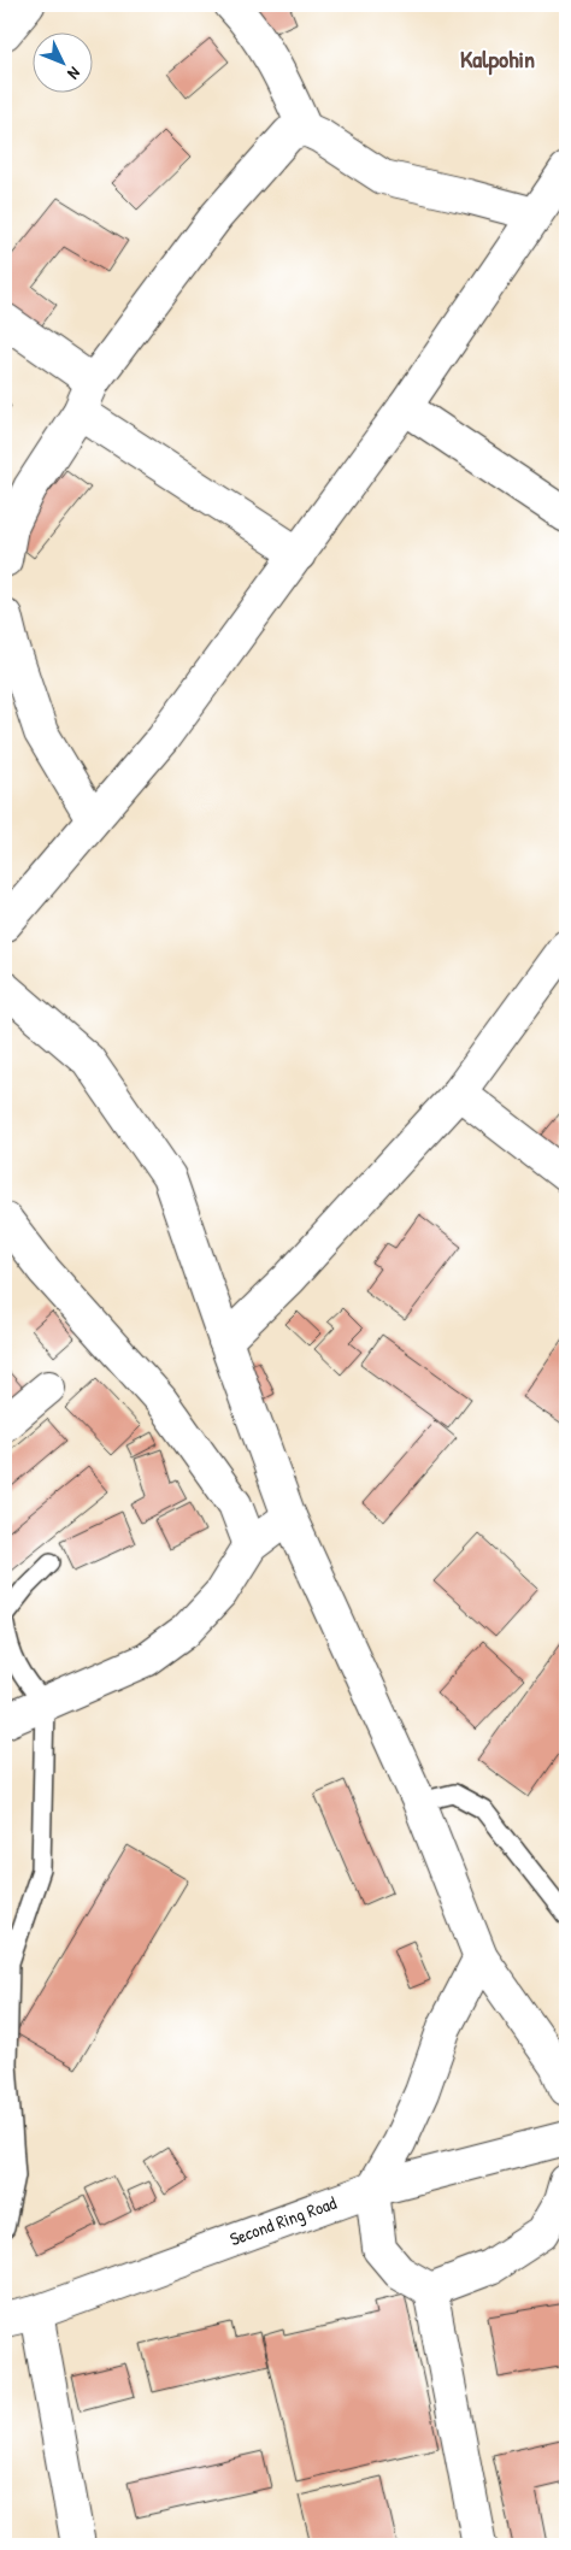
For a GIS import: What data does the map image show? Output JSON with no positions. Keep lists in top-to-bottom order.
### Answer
{
  "streets": {
    "street": ["Second Ring Road"]
  },
  "districts": ["Kalpohin"],
  "north": "bottom right"
}
